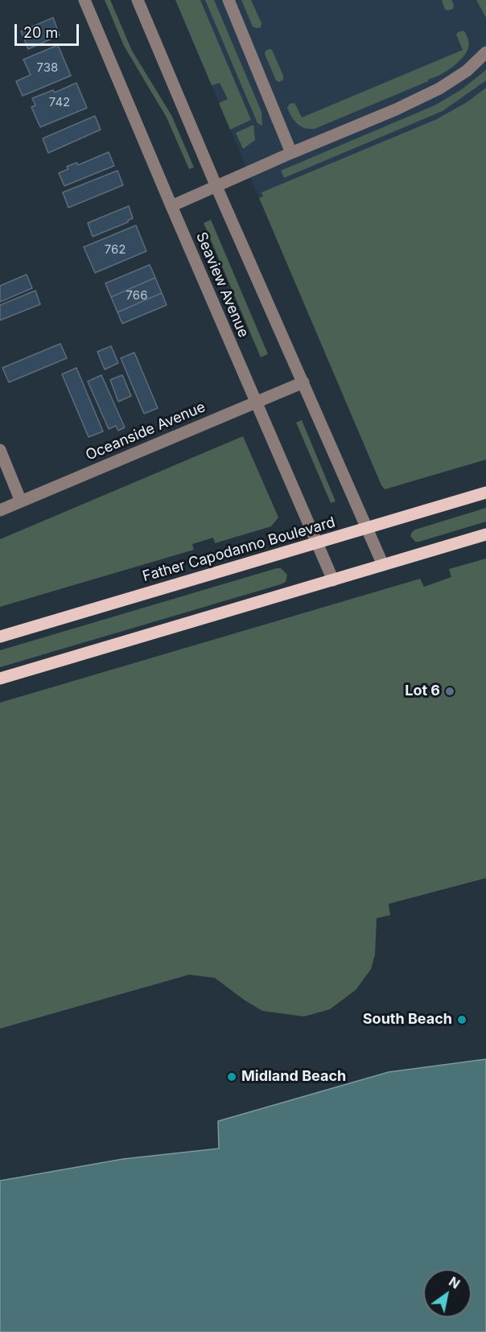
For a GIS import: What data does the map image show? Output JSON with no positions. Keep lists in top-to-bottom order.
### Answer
{
  "streets": {
    "main road": ["Father Capodanno Boulevard"],
    "street": ["Seaview Avenue", "Oceanside Avenue"]
  },
  "crossings": [
    ["Seaview Avenue", "Oceanside Avenue"],
    ["Seaview Avenue", "Father Capodanno Boulevard"]
  ],
  "places": ["Lot 6", "South Beach", "Midland Beach"],
  "house_numbers": [
    "738",
    "742",
    "762",
    "766"
  ],
  "scale_bar": "20 m",
  "north": "top right"
}
